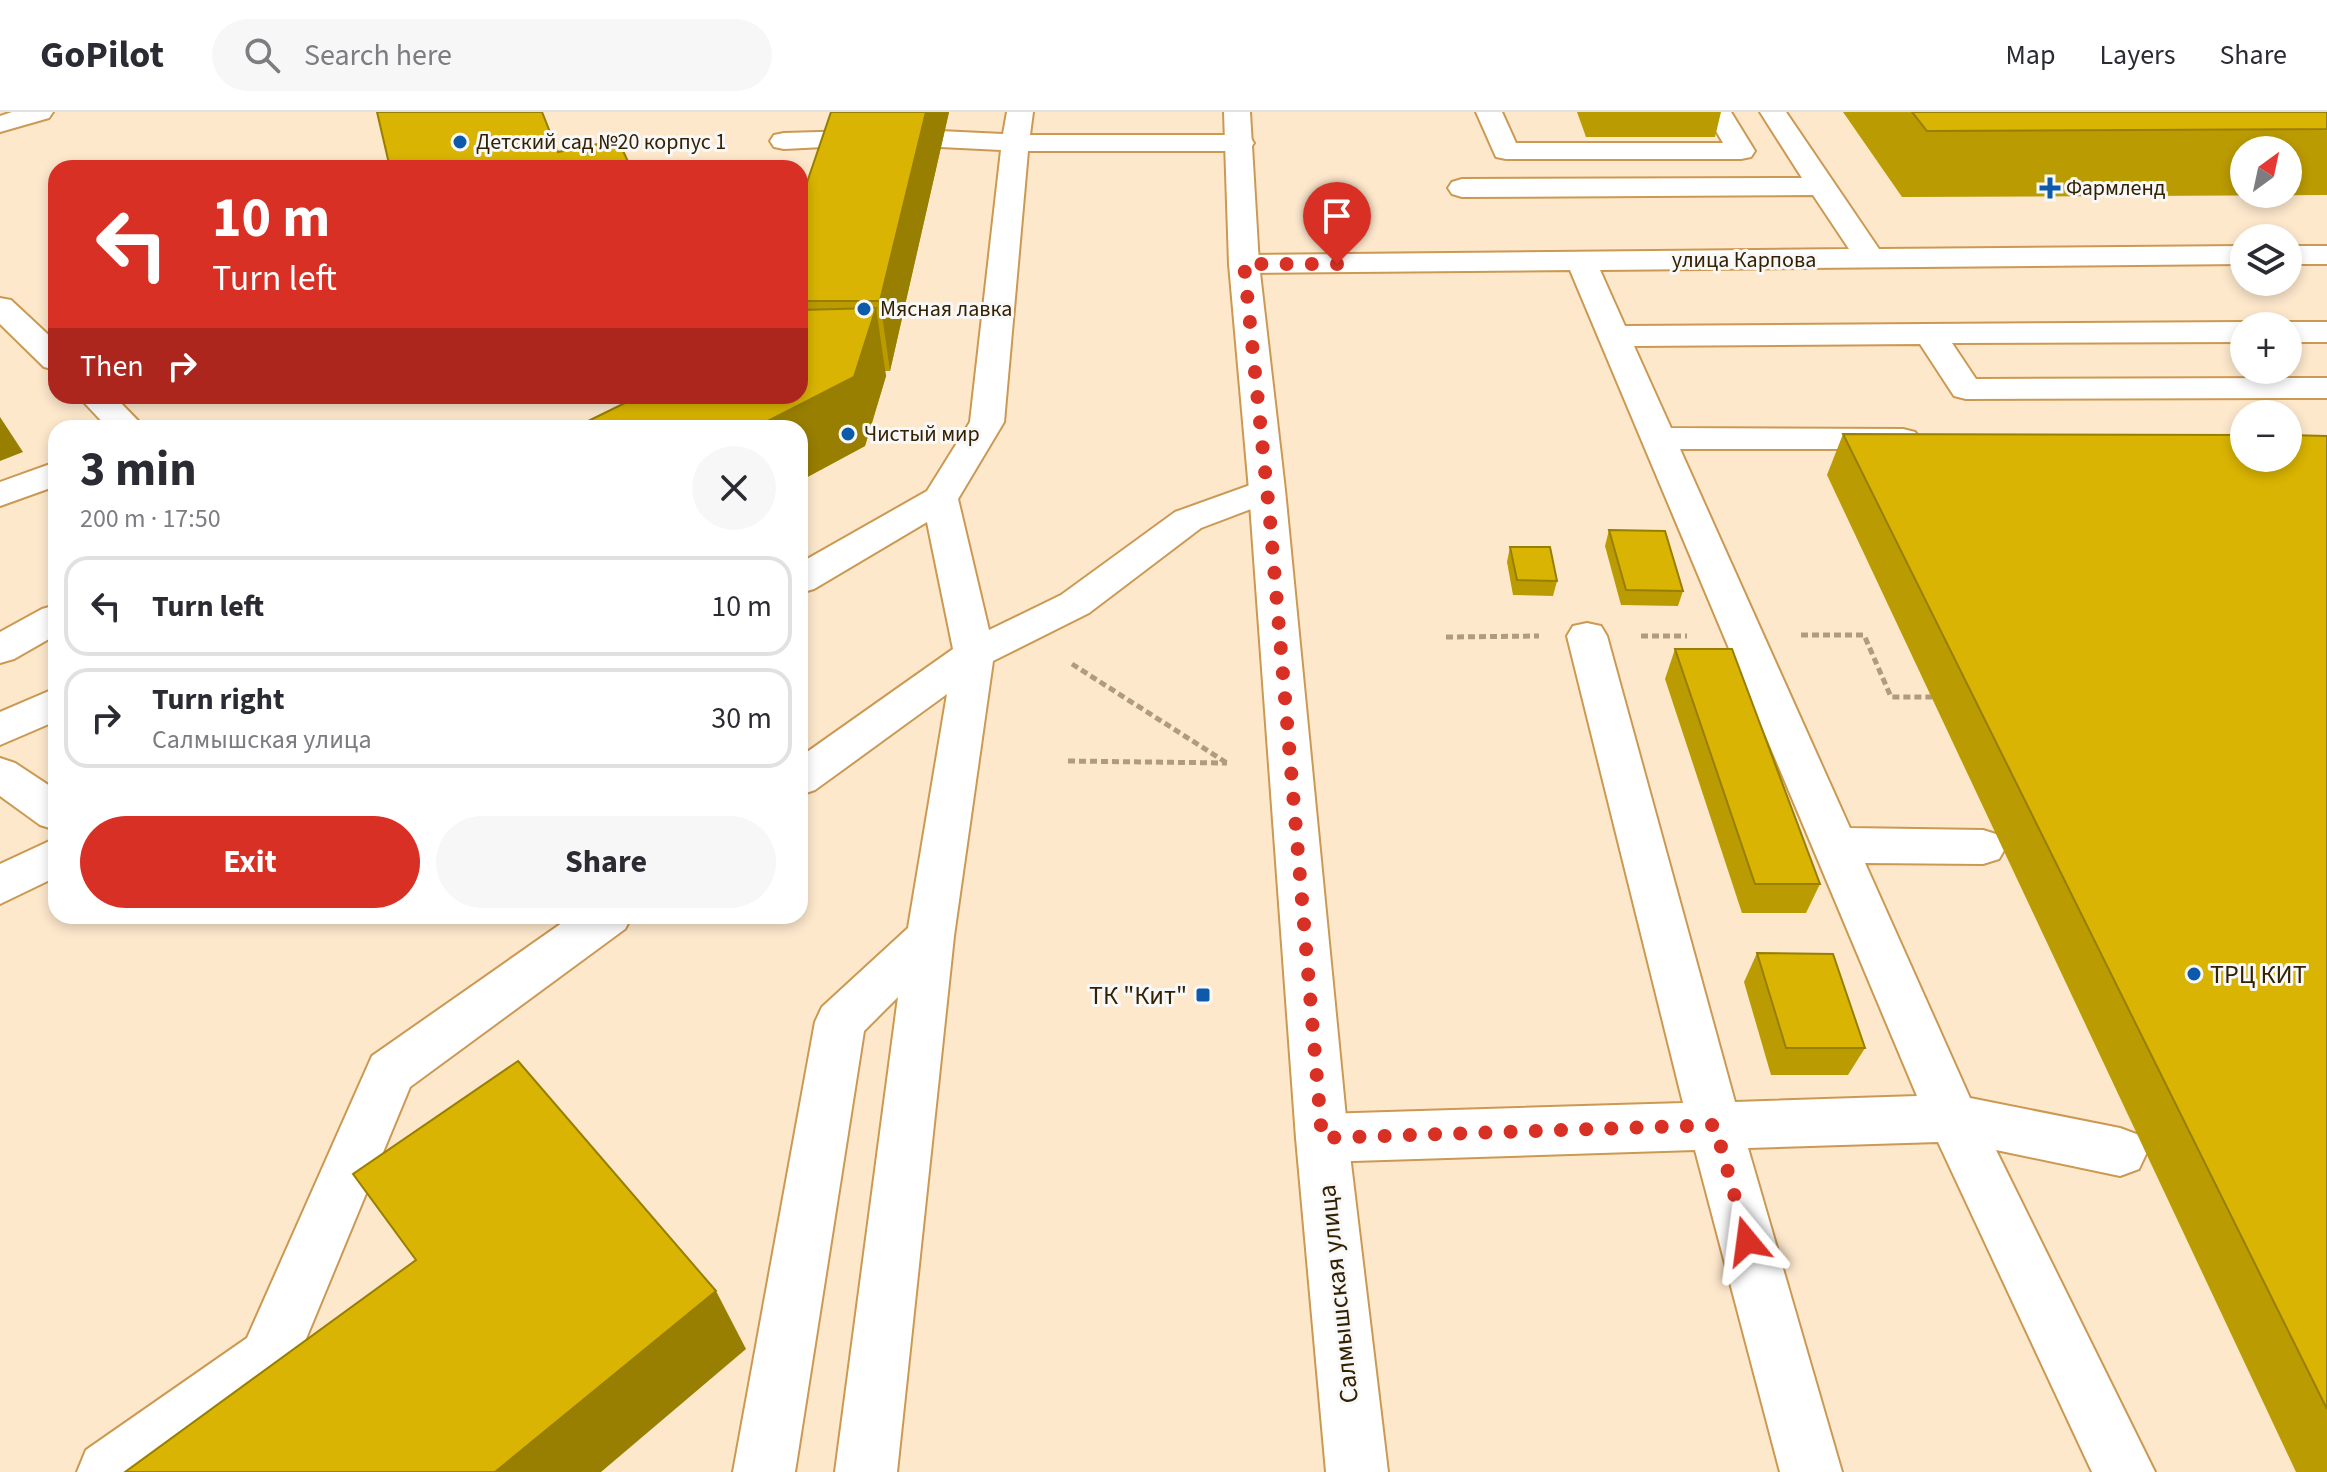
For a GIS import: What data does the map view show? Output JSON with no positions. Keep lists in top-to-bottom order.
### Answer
{
  "streets": {
    "main road": ["улица Карпова", "Салмышская улица"]
  },
  "crossings": [
    ["улица Карпова", "Салмышская улица"]
  ],
  "places": {
    "other": [
      "Детский сад №20 корпус 1",
      "Мясная лавка",
      "Чистый мир",
      "ТРЦ КИТ"
    ],
    "health": ["Фармленд"],
    "transit": ["ТК \"Кит\""]
  },
  "north": "top right",
  "page": {
    "header": "GoPilot",
    "search": "Search here",
    "nav": ["Map", "Layers", "Share"],
    "map_buttons": ["+", "−"],
    "turn": ["10 m", "Turn left"],
    "then": "Then",
    "heading": ["3 min", "200 m · 17:50"],
    "list": [
      {
        "name": "Turn left",
        "value": "10 m"
      },
      {
        "name": "Turn right",
        "note": "Салмышская улица",
        "value": "30 m"
      }
    ],
    "buttons": ["Exit", "Share"]
  }
}
